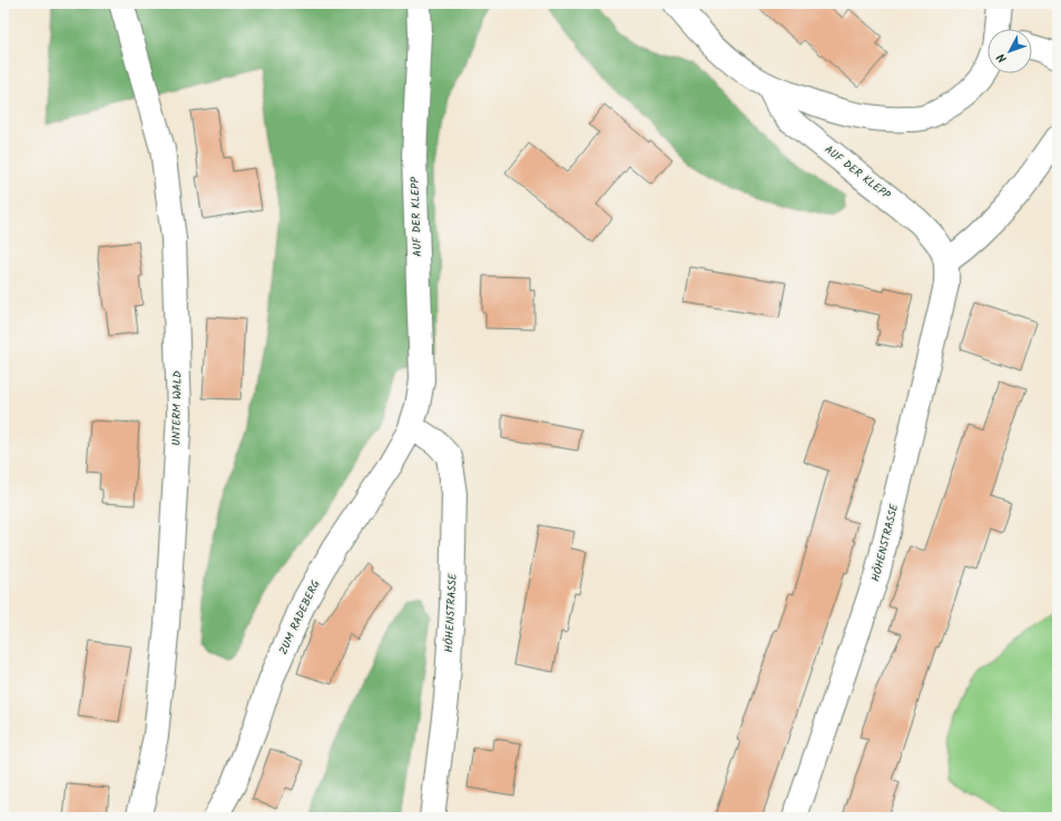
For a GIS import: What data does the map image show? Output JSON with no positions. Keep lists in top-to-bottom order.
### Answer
{
  "streets": {
    "street": [
      "AUF DER KLEPP",
      "UNTERM WALD",
      "HÖHENSTRASSE",
      "ZUM RADEBERG"
    ]
  },
  "crossings": [
    ["AUF DER KLEPP", "HÖHENSTRASSE"],
    ["AUF DER KLEPP", "ZUM RADEBERG"],
    ["HÖHENSTRASSE", "ZUM RADEBERG"]
  ],
  "north": "bottom left"
}
